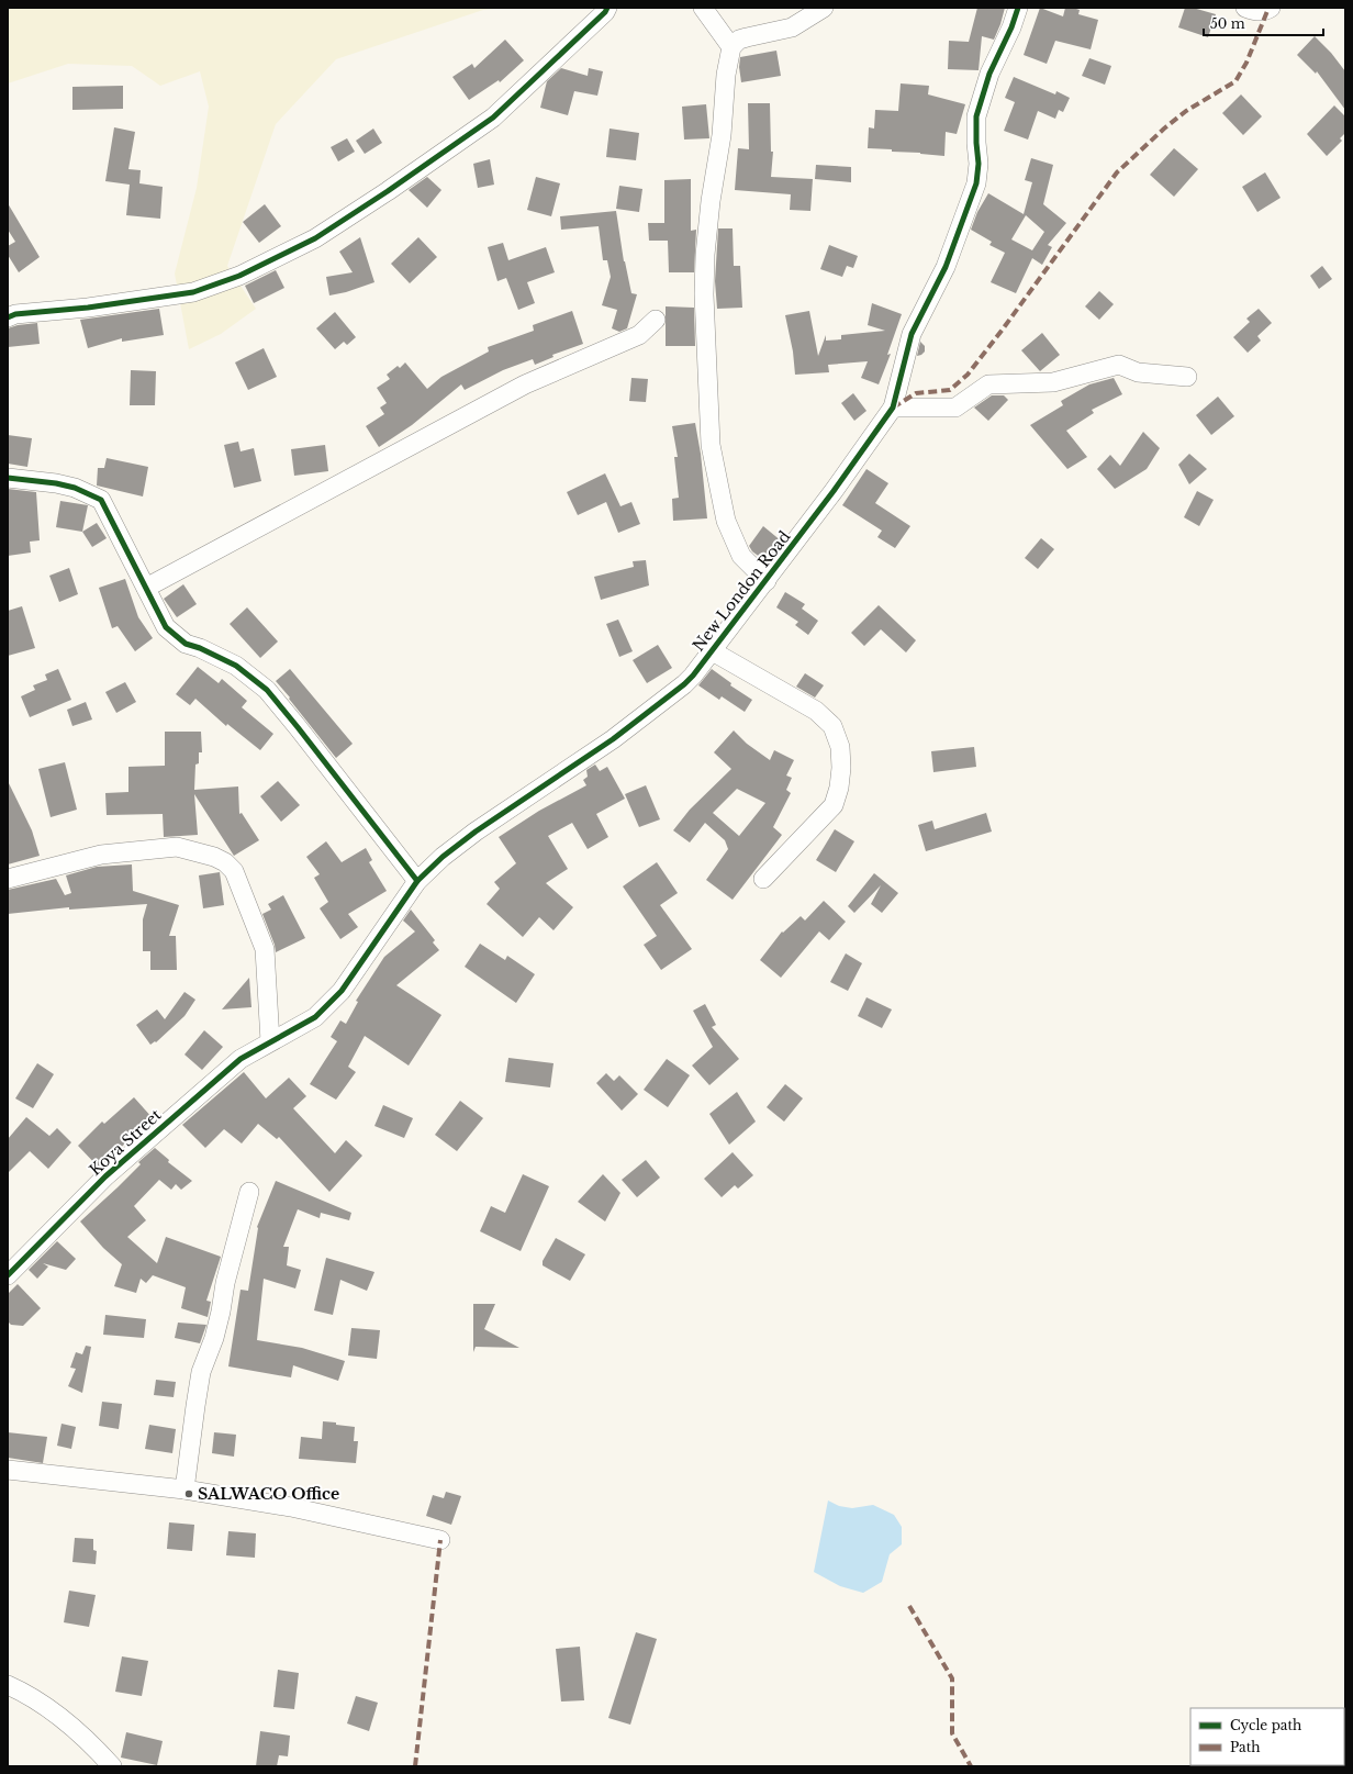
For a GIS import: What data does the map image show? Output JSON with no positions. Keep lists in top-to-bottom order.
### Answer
{
  "streets": {
    "street": ["New London Road", "Koya Street"]
  },
  "crossings": [
    ["New London Road", "Koya Street"]
  ],
  "places": ["SALWACO Office"],
  "legend": ["Cycle path", "Path"],
  "scale_bar": "50 m"
}
